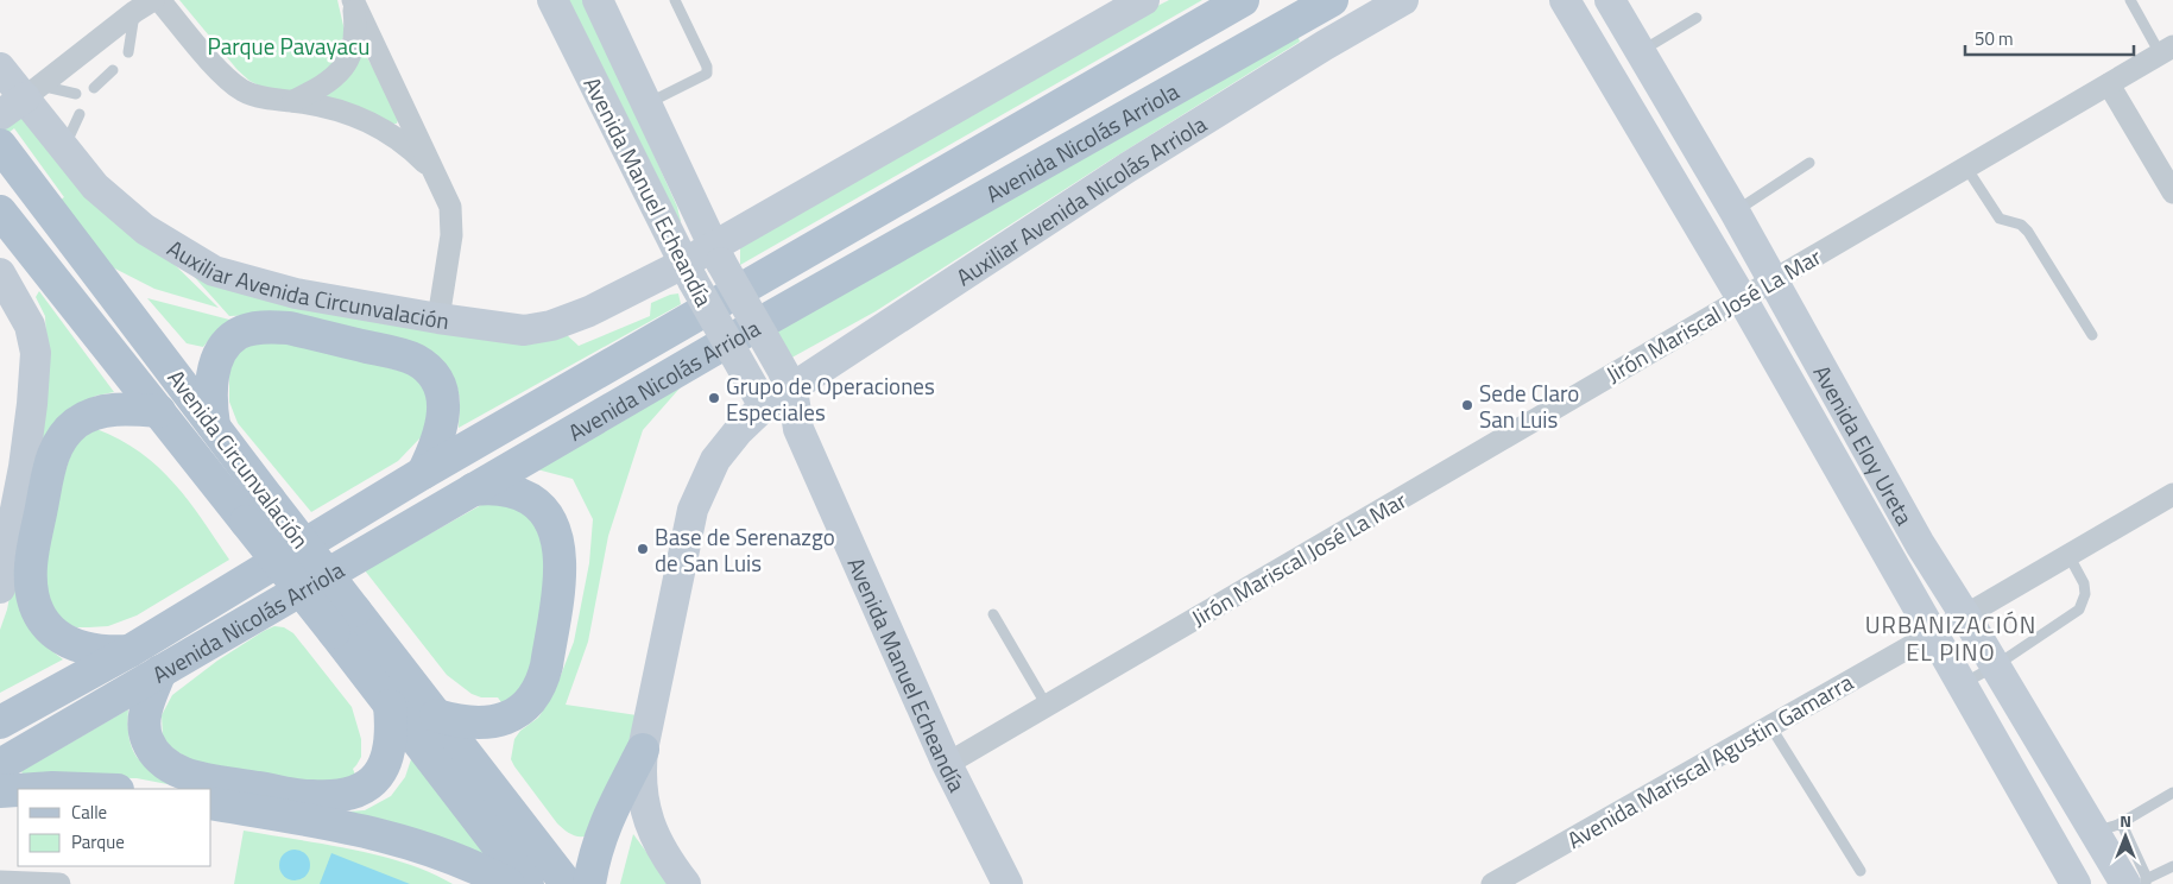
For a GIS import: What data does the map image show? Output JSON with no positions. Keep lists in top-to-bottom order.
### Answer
{
  "streets": {
    "main road": ["Avenida Nicolás Arriola", "Avenida Circunvalación"],
    "street": [
      "Avenida Manuel Echeandía",
      "Auxiliar Avenida Nicolás Arriola",
      "Auxiliar Avenida Circunvalación",
      "Jirón Mariscal José La Mar",
      "Avenida Eloy Ureta",
      "Avenida Mariscal Agustin Gamarra"
    ]
  },
  "crossings": [
    ["Avenida Manuel Echeandía", "Auxiliar Avenida Nicolás Arriola"],
    ["Avenida Manuel Echeandía", "Auxiliar Avenida Circunvalación"],
    ["Avenida Manuel Echeandía", "Jirón Mariscal José La Mar"],
    ["Jirón Mariscal José La Mar", "Avenida Eloy Ureta"],
    ["Avenida Eloy Ureta", "Avenida Mariscal Agustin Gamarra"]
  ],
  "districts": ["URBANIZACIÓN EL PINO"],
  "parks": ["Parque Pavayacu"],
  "places": ["Grupo de Operaciones Especiales", "Sede Claro San Luis", "Base de Serenazgo de San Luis"],
  "legend": ["Calle", "Parque"],
  "scale_bar": "50 m",
  "north": "top"
}
